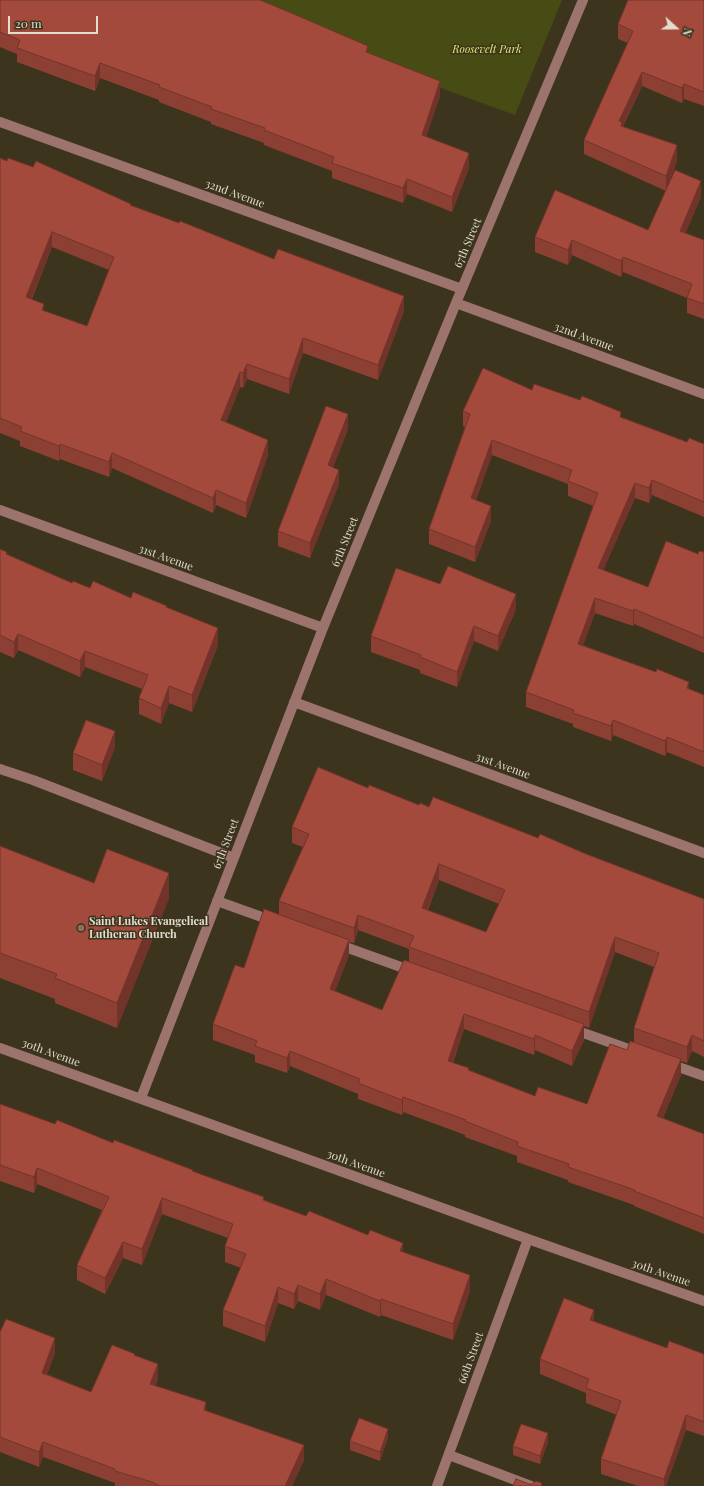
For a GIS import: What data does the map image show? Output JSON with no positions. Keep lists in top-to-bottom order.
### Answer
{
  "streets": {
    "street": [
      "32nd Avenue",
      "67th Street",
      "31st Avenue",
      "30th Avenue",
      "66th Street"
    ]
  },
  "crossings": [
    ["32nd Avenue", "67th Street"],
    ["67th Street", "31st Avenue"],
    ["67th Street", "30th Avenue"],
    ["30th Avenue", "66th Street"]
  ],
  "parks": ["Roosevelt Park"],
  "places": ["Saint Lukes Evangelical Lutheran Church"],
  "scale_bar": "20 m",
  "north": "right"
}
